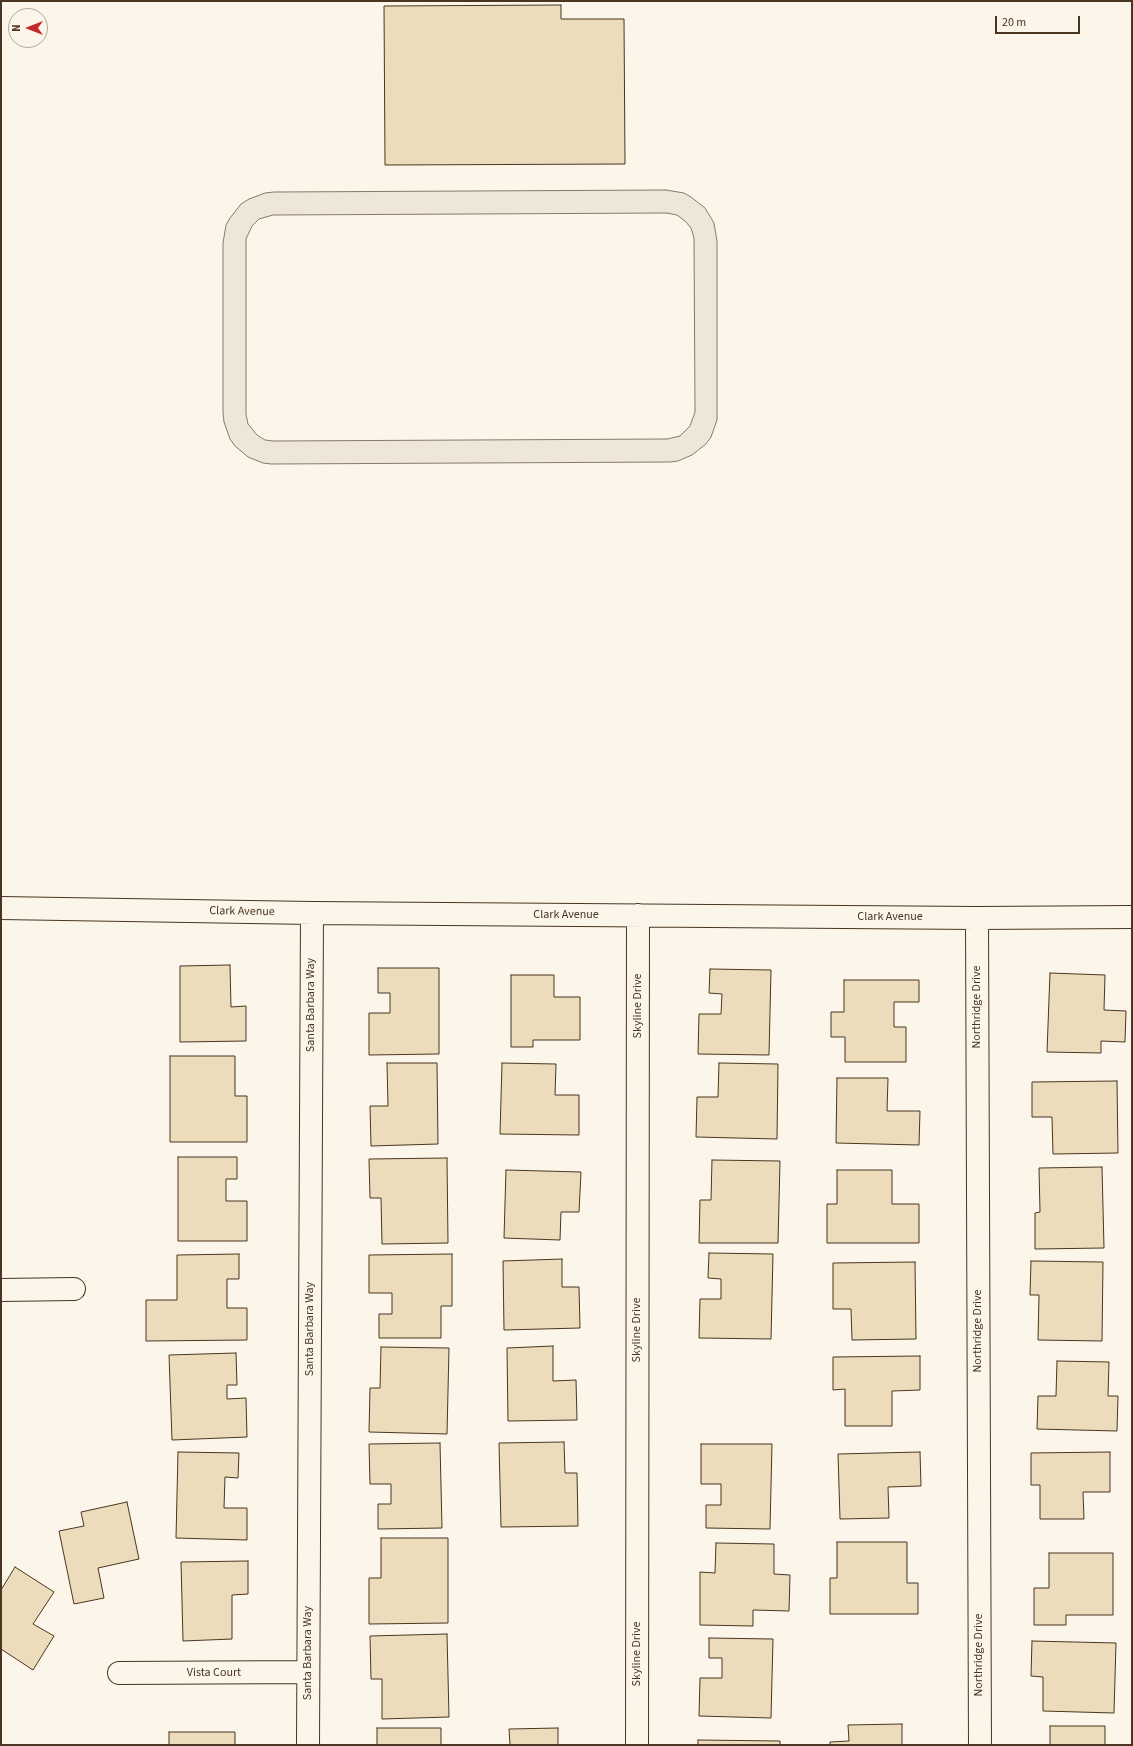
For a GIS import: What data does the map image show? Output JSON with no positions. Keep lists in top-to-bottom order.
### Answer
{
  "streets": {
    "street": [
      "Clark Avenue",
      "Santa Barbara Way",
      "Skyline Drive",
      "Northridge Drive",
      "Vista Court"
    ]
  },
  "crossings": [
    ["Clark Avenue", "Santa Barbara Way"],
    ["Clark Avenue", "Skyline Drive"],
    ["Clark Avenue", "Northridge Drive"],
    ["Santa Barbara Way", "Vista Court"]
  ],
  "scale_bar": "20 m",
  "north": "left"
}
